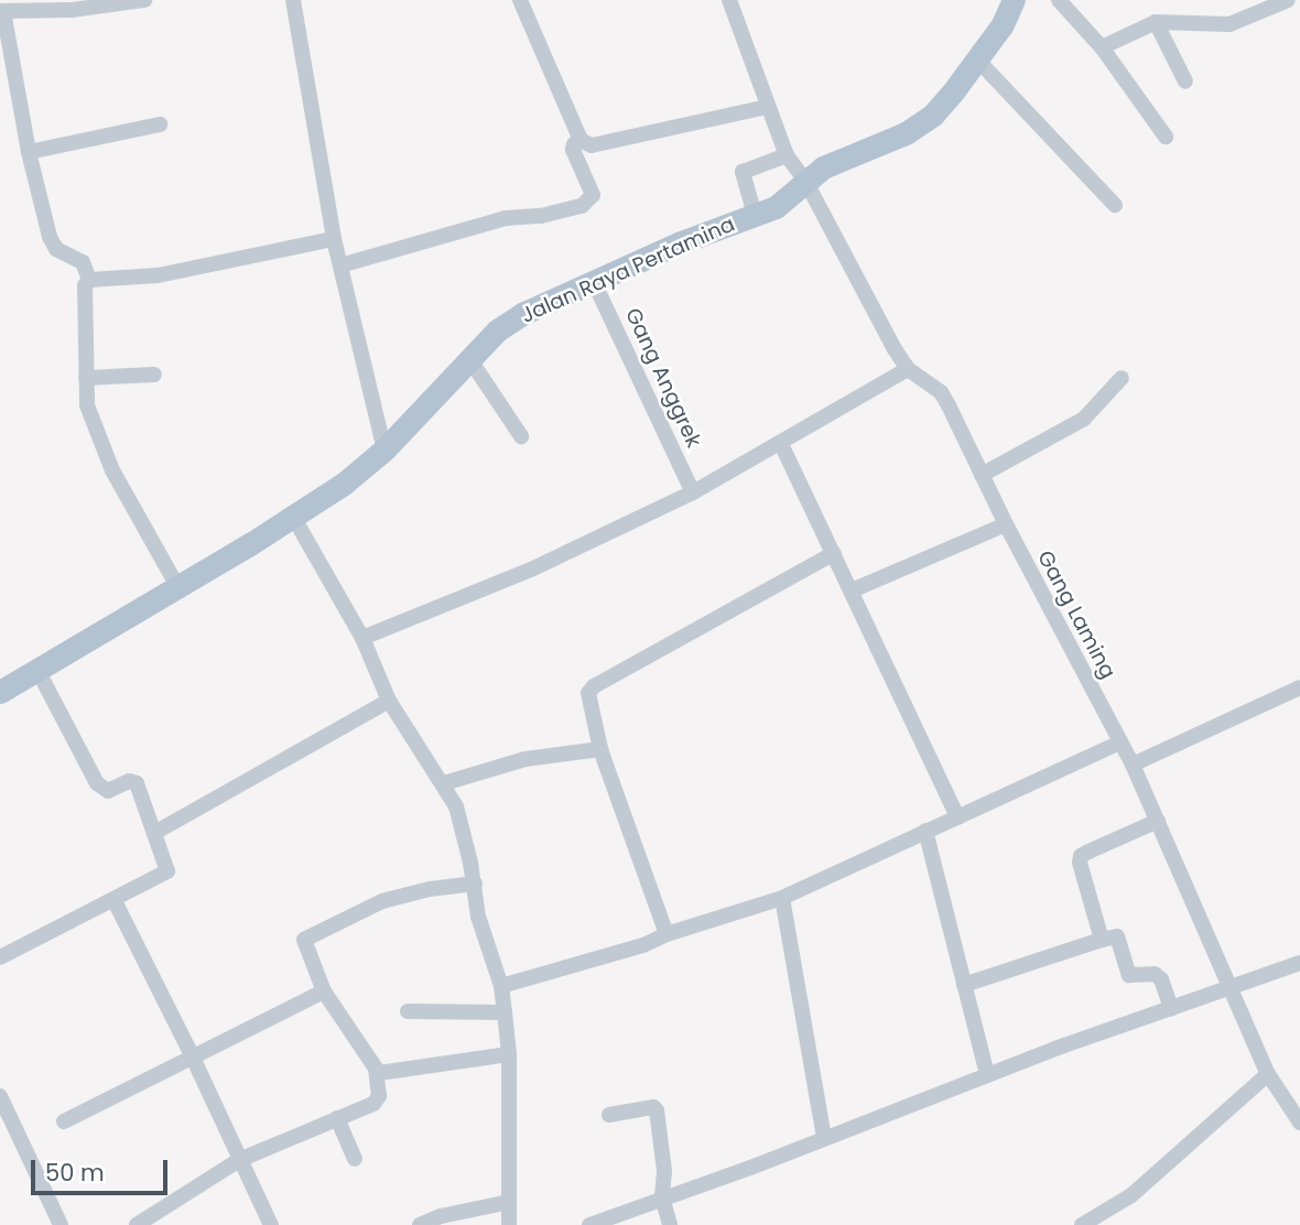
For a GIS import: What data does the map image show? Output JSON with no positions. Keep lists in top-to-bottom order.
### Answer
{
  "streets": {
    "main road": ["Jalan Raya Pertamina"],
    "street": ["Gang Anggrek", "Gang Laming"]
  },
  "crossings": [
    ["Jalan Raya Pertamina", "Gang Anggrek"],
    ["Jalan Raya Pertamina", "Gang Laming"]
  ],
  "scale_bar": "50 m"
}
